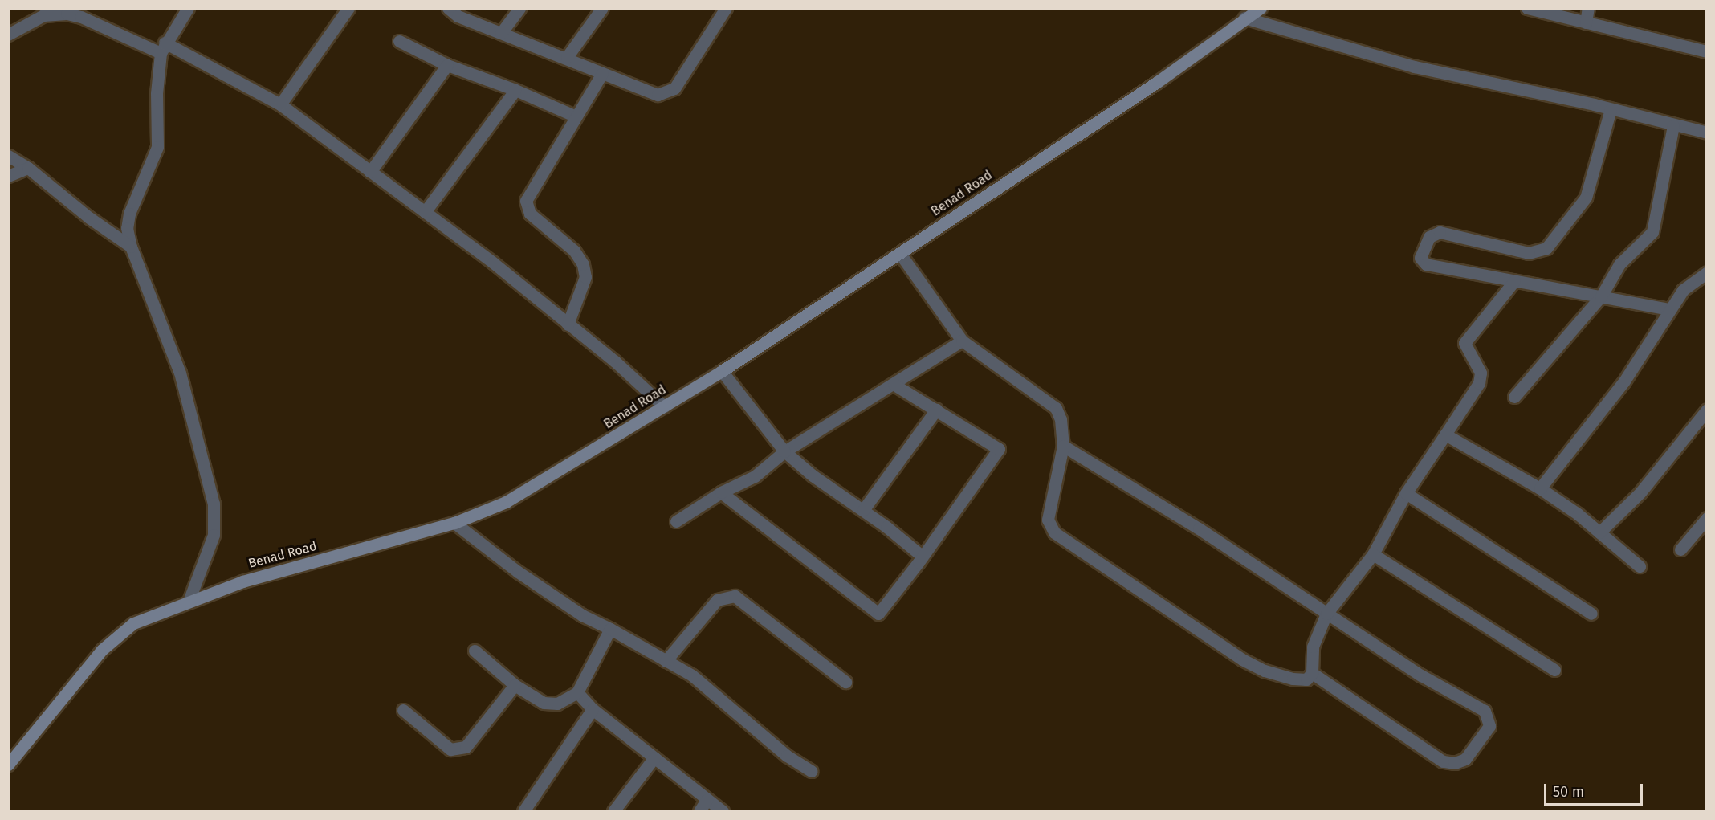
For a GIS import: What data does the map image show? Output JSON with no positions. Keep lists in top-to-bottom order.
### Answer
{
  "streets": {
    "main road": ["Benad Road"]
  },
  "scale_bar": "50 m"
}
